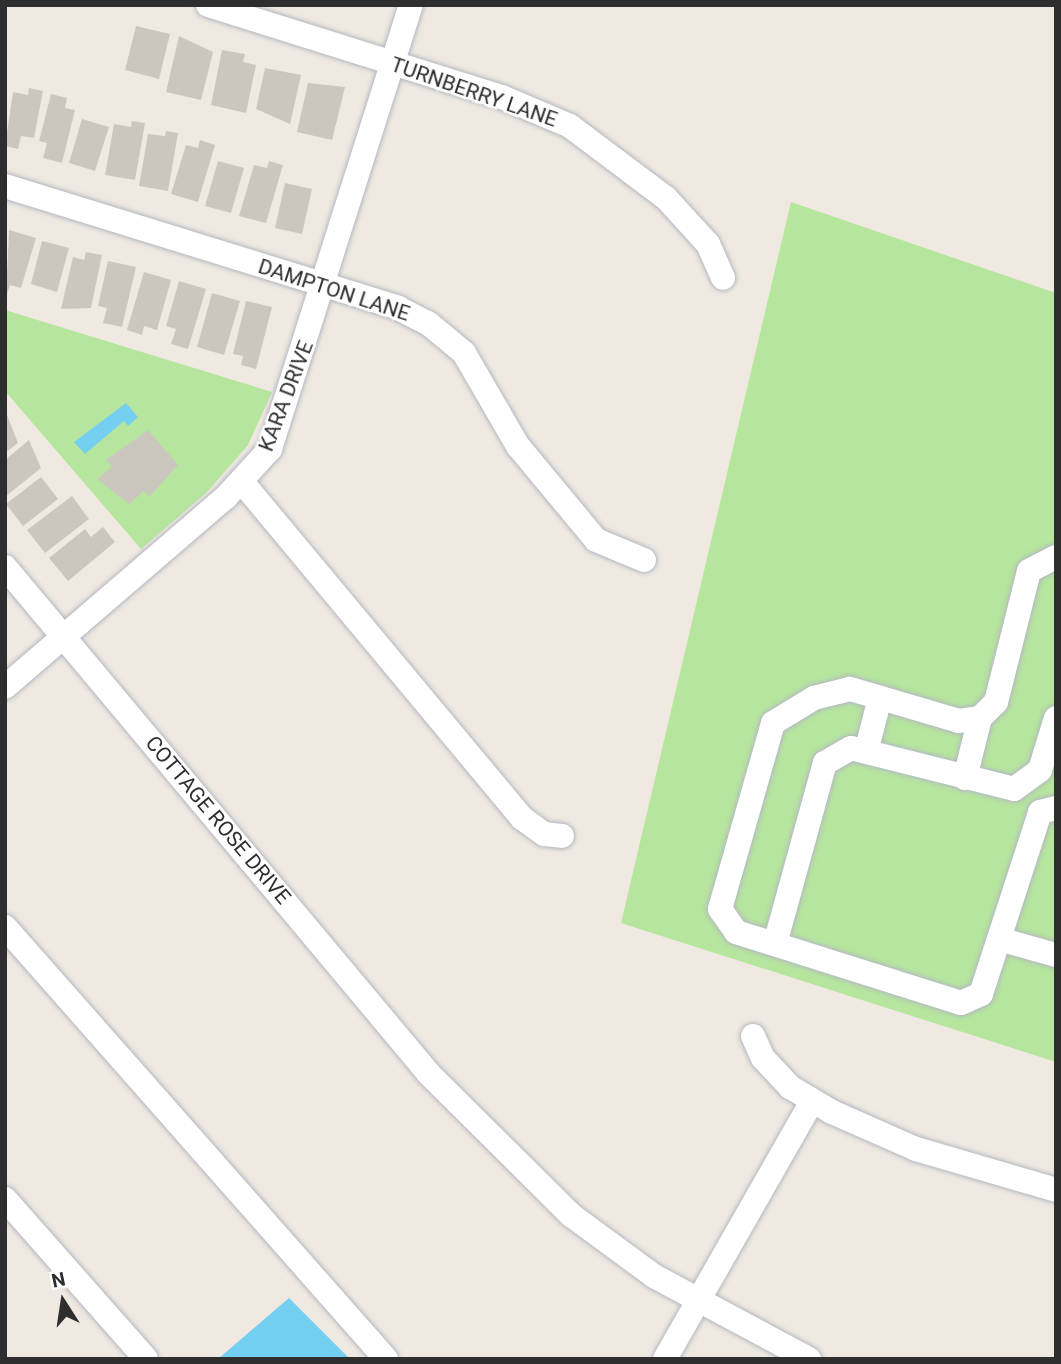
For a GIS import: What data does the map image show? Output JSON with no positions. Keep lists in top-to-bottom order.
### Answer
{
  "streets": {
    "street": [
      "TURNBERRY LANE",
      "DAMPTON LANE",
      "KARA DRIVE",
      "COTTAGE ROSE DRIVE"
    ]
  },
  "crossings": [
    ["TURNBERRY LANE", "KARA DRIVE"],
    ["DAMPTON LANE", "KARA DRIVE"],
    ["KARA DRIVE", "COTTAGE ROSE DRIVE"]
  ],
  "north": "top"
}
